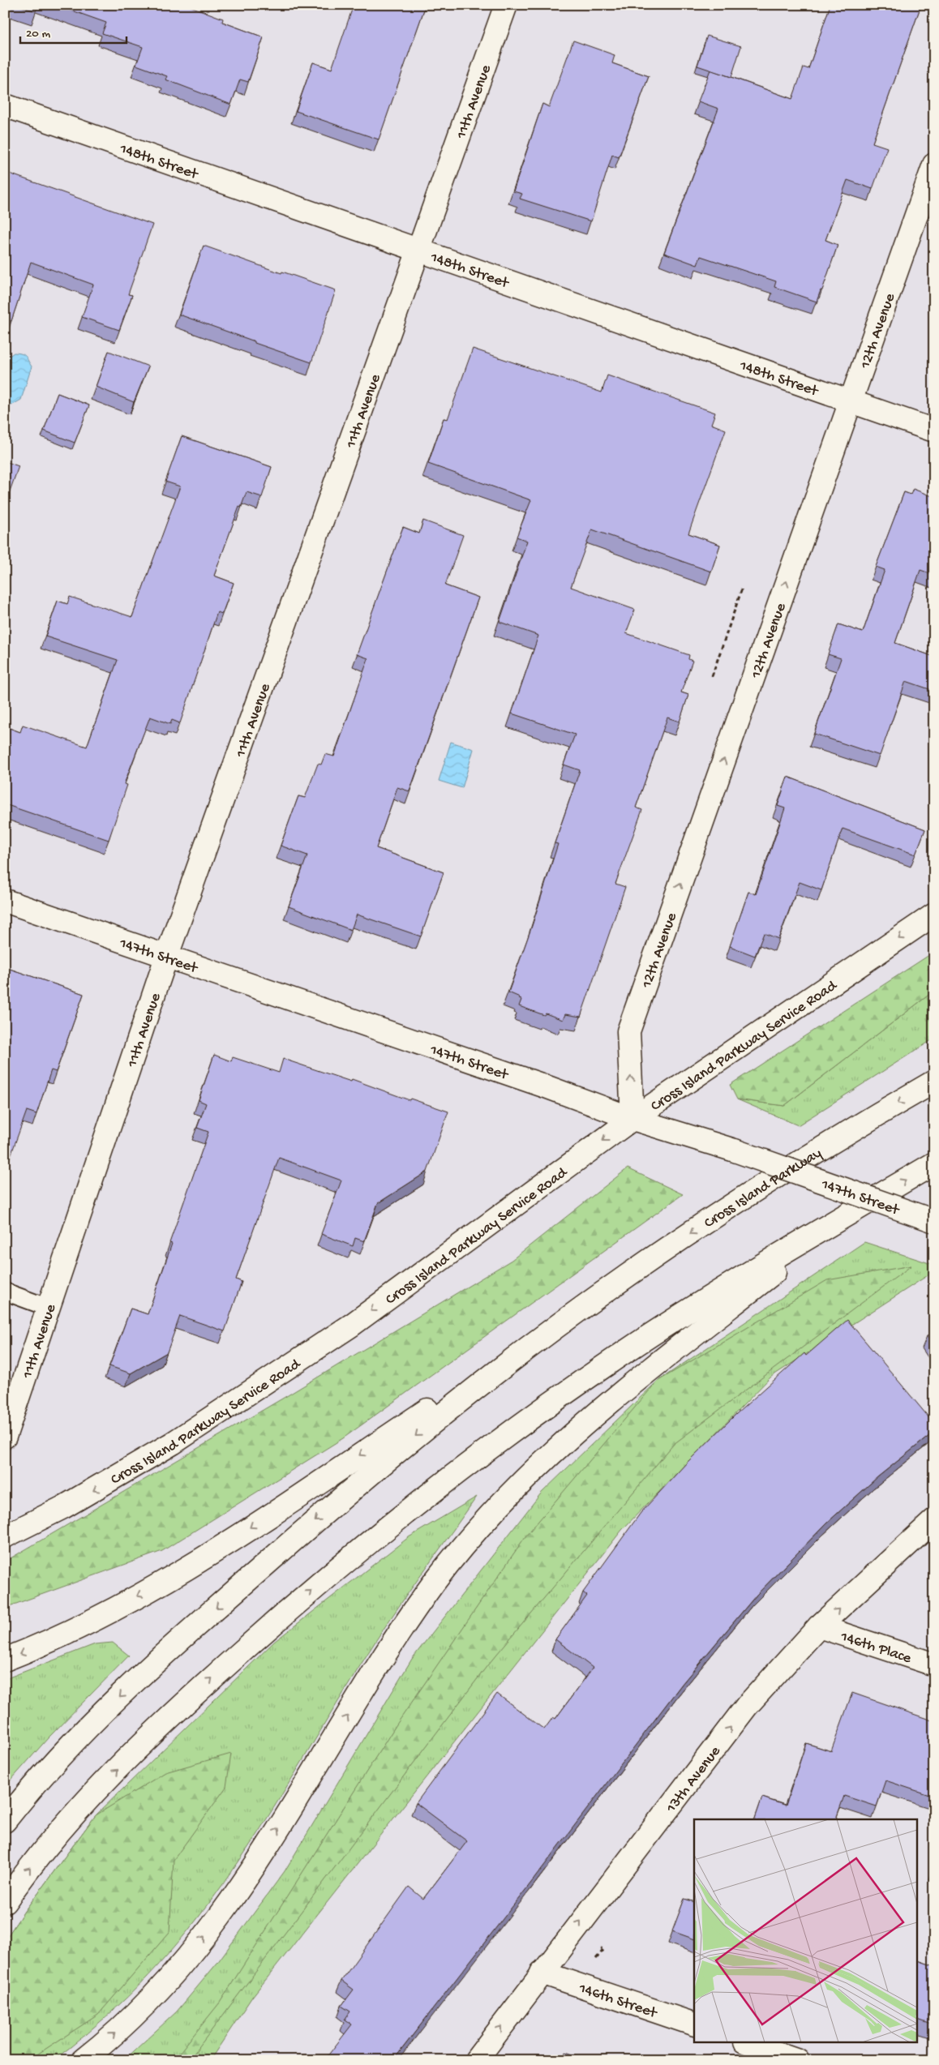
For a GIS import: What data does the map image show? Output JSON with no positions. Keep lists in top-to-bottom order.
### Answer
{
  "streets": {
    "main road": [
      "11th Avenue",
      "148th Street",
      "12th Avenue",
      "147th Street",
      "Cross Island Parkway Service Road",
      "Cross Island Parkway",
      "146th Place",
      "13th Avenue",
      "146th Street"
    ]
  },
  "crossings": [
    ["11th Avenue", "148th Street"],
    ["11th Avenue", "147th Street"],
    ["148th Street", "12th Avenue"],
    ["12th Avenue", "147th Street"],
    ["12th Avenue", "Cross Island Parkway Service Road"],
    ["147th Street", "Cross Island Parkway Service Road"],
    ["146th Place", "13th Avenue"],
    ["13th Avenue", "146th Street"]
  ],
  "one_way": ["12th Avenue", "13th Avenue"],
  "scale_bar": "20 m"
}
